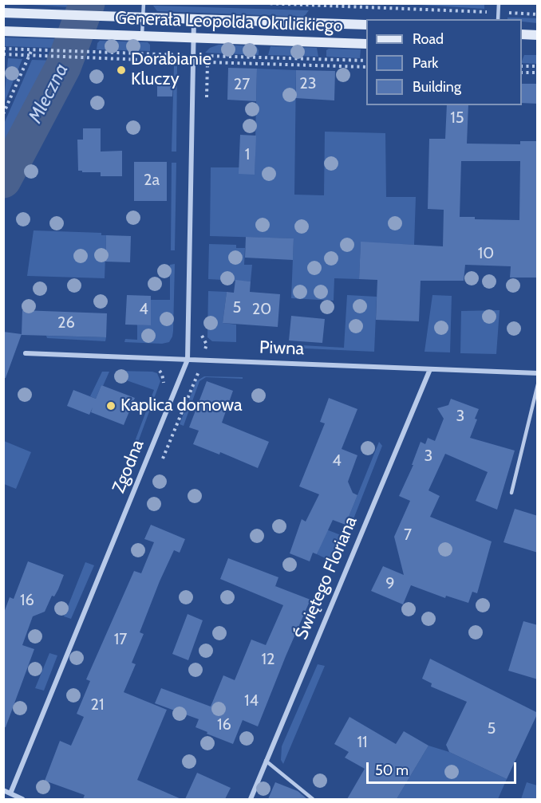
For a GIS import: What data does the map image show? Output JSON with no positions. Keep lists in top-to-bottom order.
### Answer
{
  "streets": {
    "main road": ["Generała Leopolda Okulickiego"],
    "street": ["Piwna", "Zgodna", "Świętego Floriana"]
  },
  "crossings": [
    ["Generała Leopolda Okulickiego", "Zgodna"],
    ["Piwna", "Zgodna"],
    ["Piwna", "Świętego Floriana"]
  ],
  "water": ["Mleczna"],
  "places": ["Dorabianie Kluczy", "Kaplica domowa"],
  "house_numbers": [
    "23",
    "27",
    "15",
    "1",
    "2a",
    "10",
    "5",
    "4",
    "20",
    "26",
    "3",
    "3",
    "4",
    "7",
    "9",
    "16",
    "17",
    "12",
    "14",
    "21",
    "16",
    "5",
    "11"
  ],
  "legend": ["Road", "Park", "Building"],
  "scale_bar": "50 m"
}
